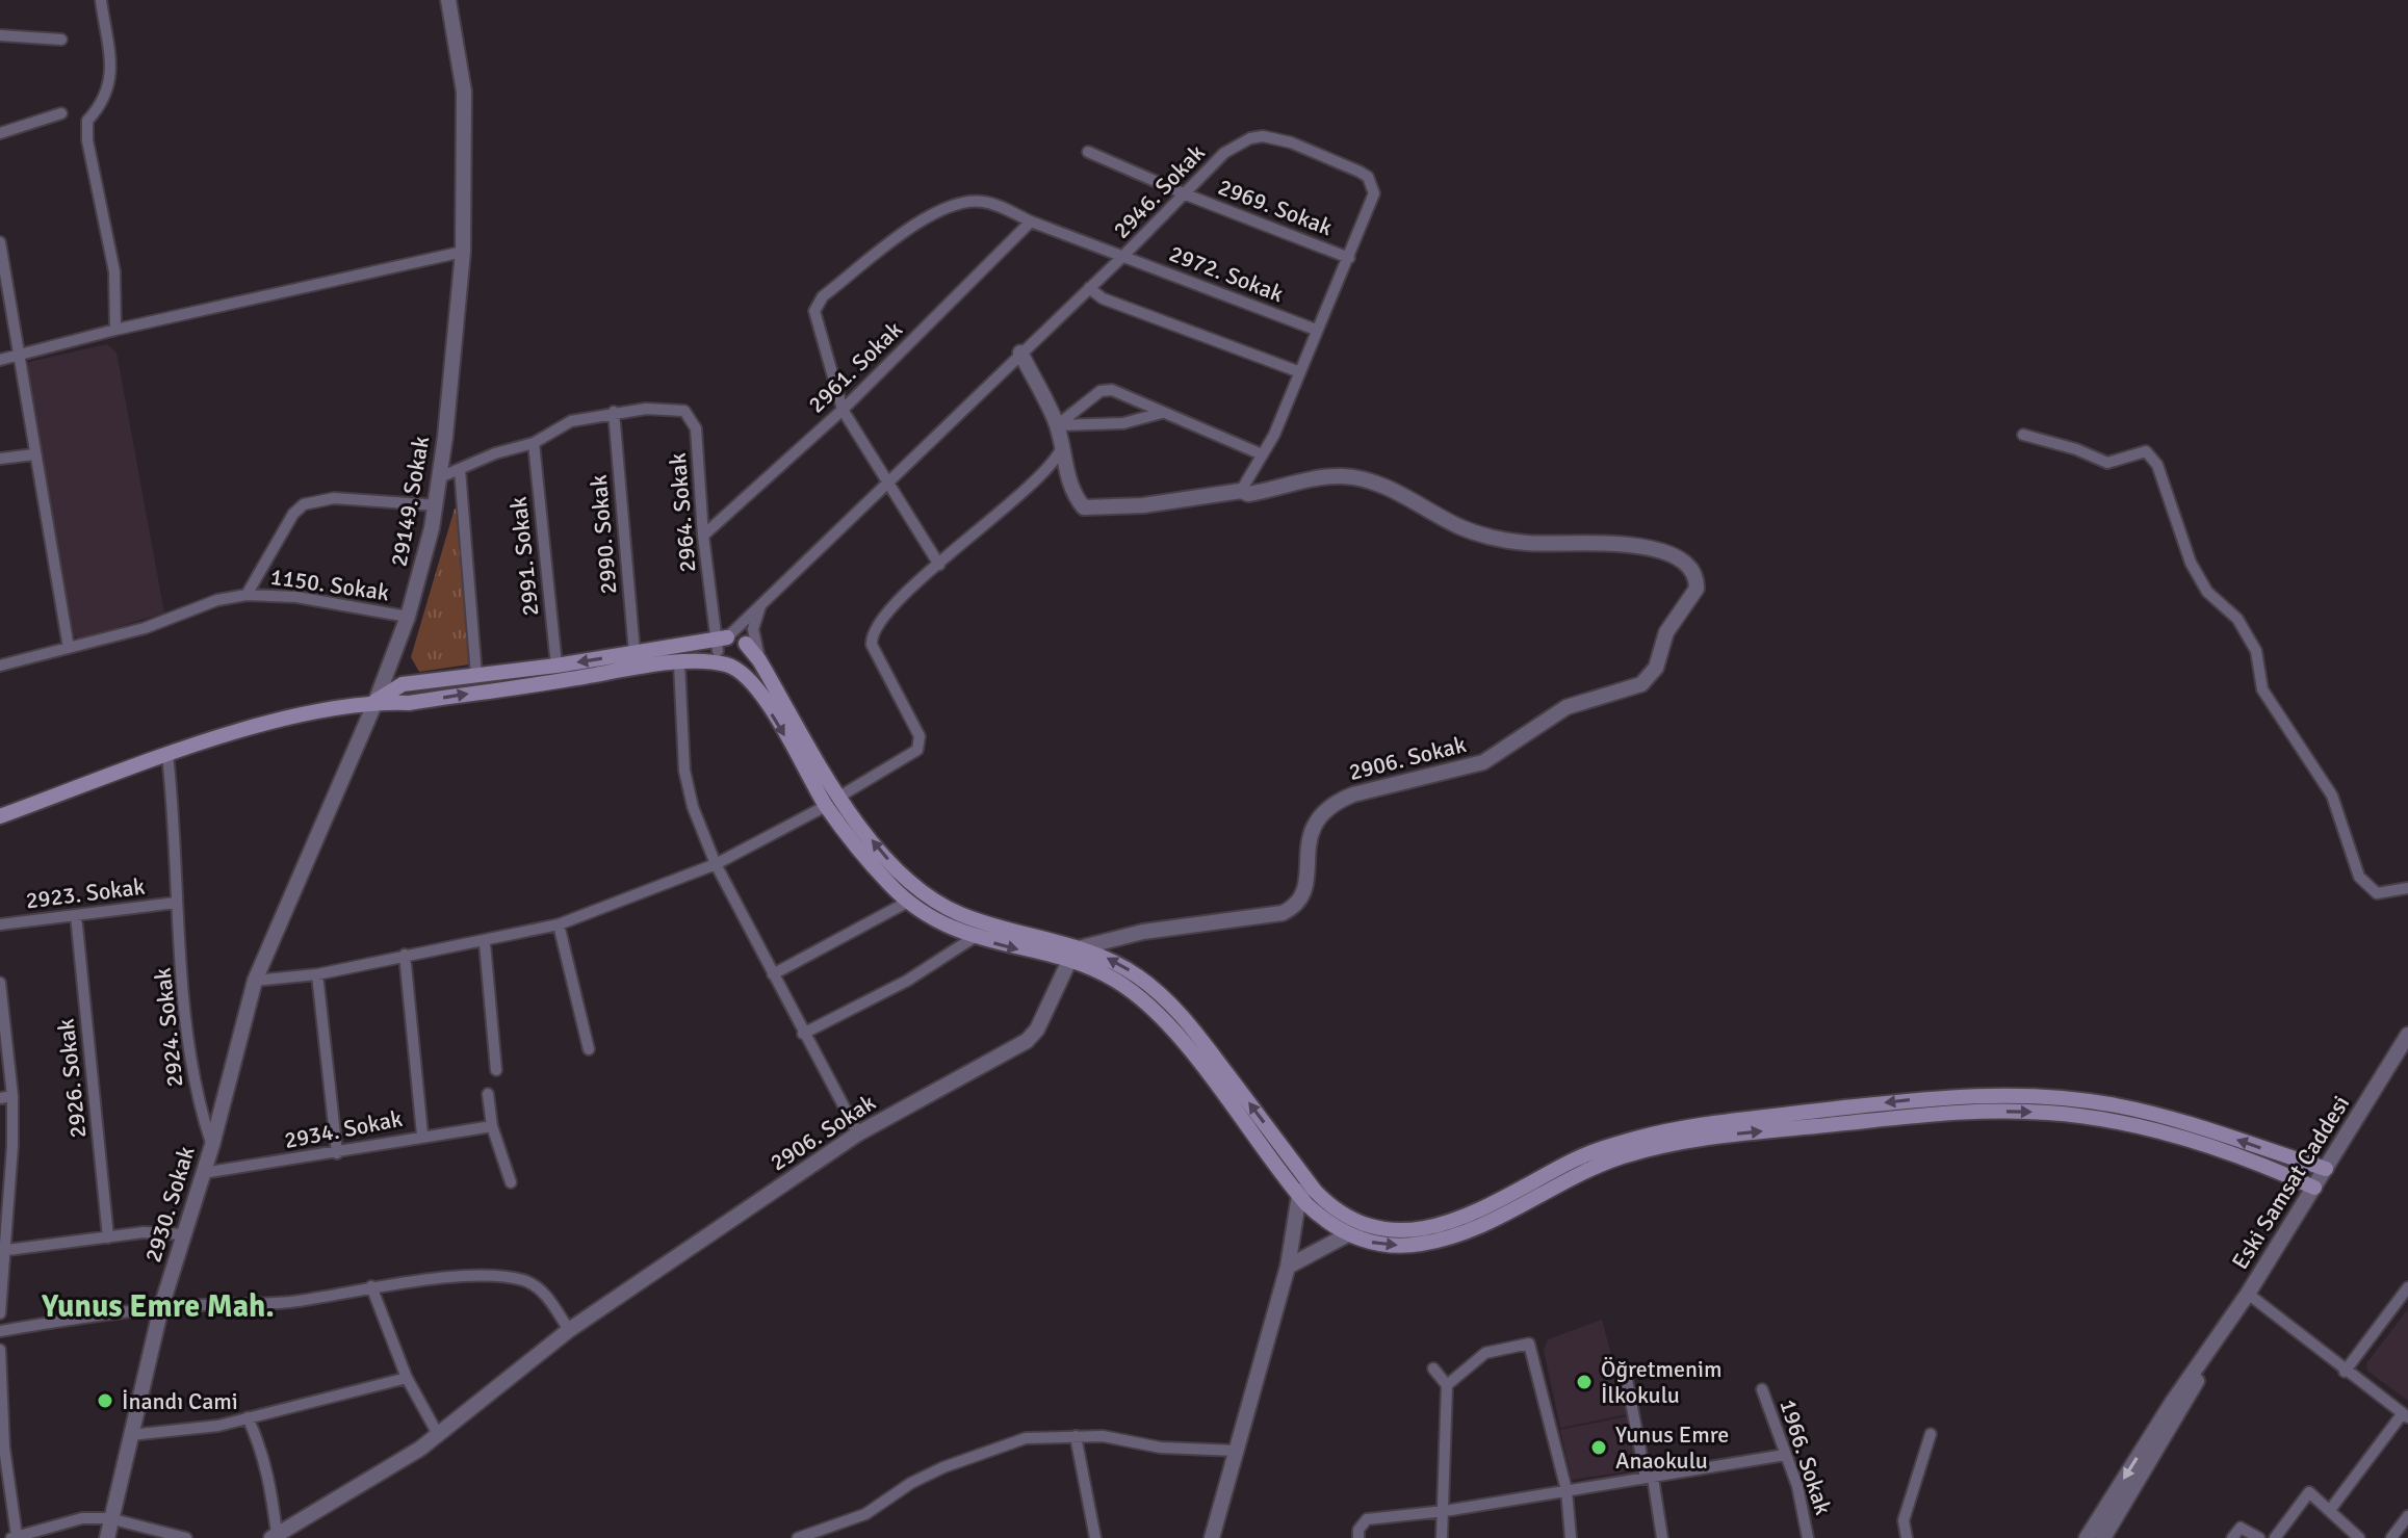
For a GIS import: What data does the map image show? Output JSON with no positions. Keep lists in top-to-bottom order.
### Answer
{
  "streets": {
    "street": [
      "2946. Sokak",
      "2969. Sokak",
      "2972. Sokak",
      "2961. Sokak",
      "29149. Sokak",
      "2964. Sokak",
      "2990. Sokak",
      "2991. Sokak",
      "1150. Sokak",
      "2906. Sokak",
      "2923. Sokak",
      "2924. Sokak",
      "2926. Sokak",
      "2934. Sokak",
      "Eski Samsat Caddesi",
      "2930. Sokak",
      "1966. Sokak"
    ]
  },
  "crossings": [
    ["2946. Sokak", "2969. Sokak"],
    ["2946. Sokak", "2972. Sokak"],
    ["2946. Sokak", "2964. Sokak"],
    ["2946. Sokak", "2906. Sokak"],
    ["2972. Sokak", "2961. Sokak"],
    ["2961. Sokak", "2964. Sokak"],
    ["29149. Sokak", "2964. Sokak"],
    ["29149. Sokak", "1150. Sokak"],
    ["29149. Sokak", "2930. Sokak"],
    ["2964. Sokak", "2990. Sokak"],
    ["2964. Sokak", "2991. Sokak"],
    ["2923. Sokak", "2924. Sokak"],
    ["2923. Sokak", "2926. Sokak"],
    ["2924. Sokak", "2930. Sokak"],
    ["2934. Sokak", "2930. Sokak"]
  ],
  "districts": ["Yunus Emre Mah."],
  "places": ["Öğretmenim İlkokulu", "İnandı Cami", "Yunus Emre Anaokulu"]
}
